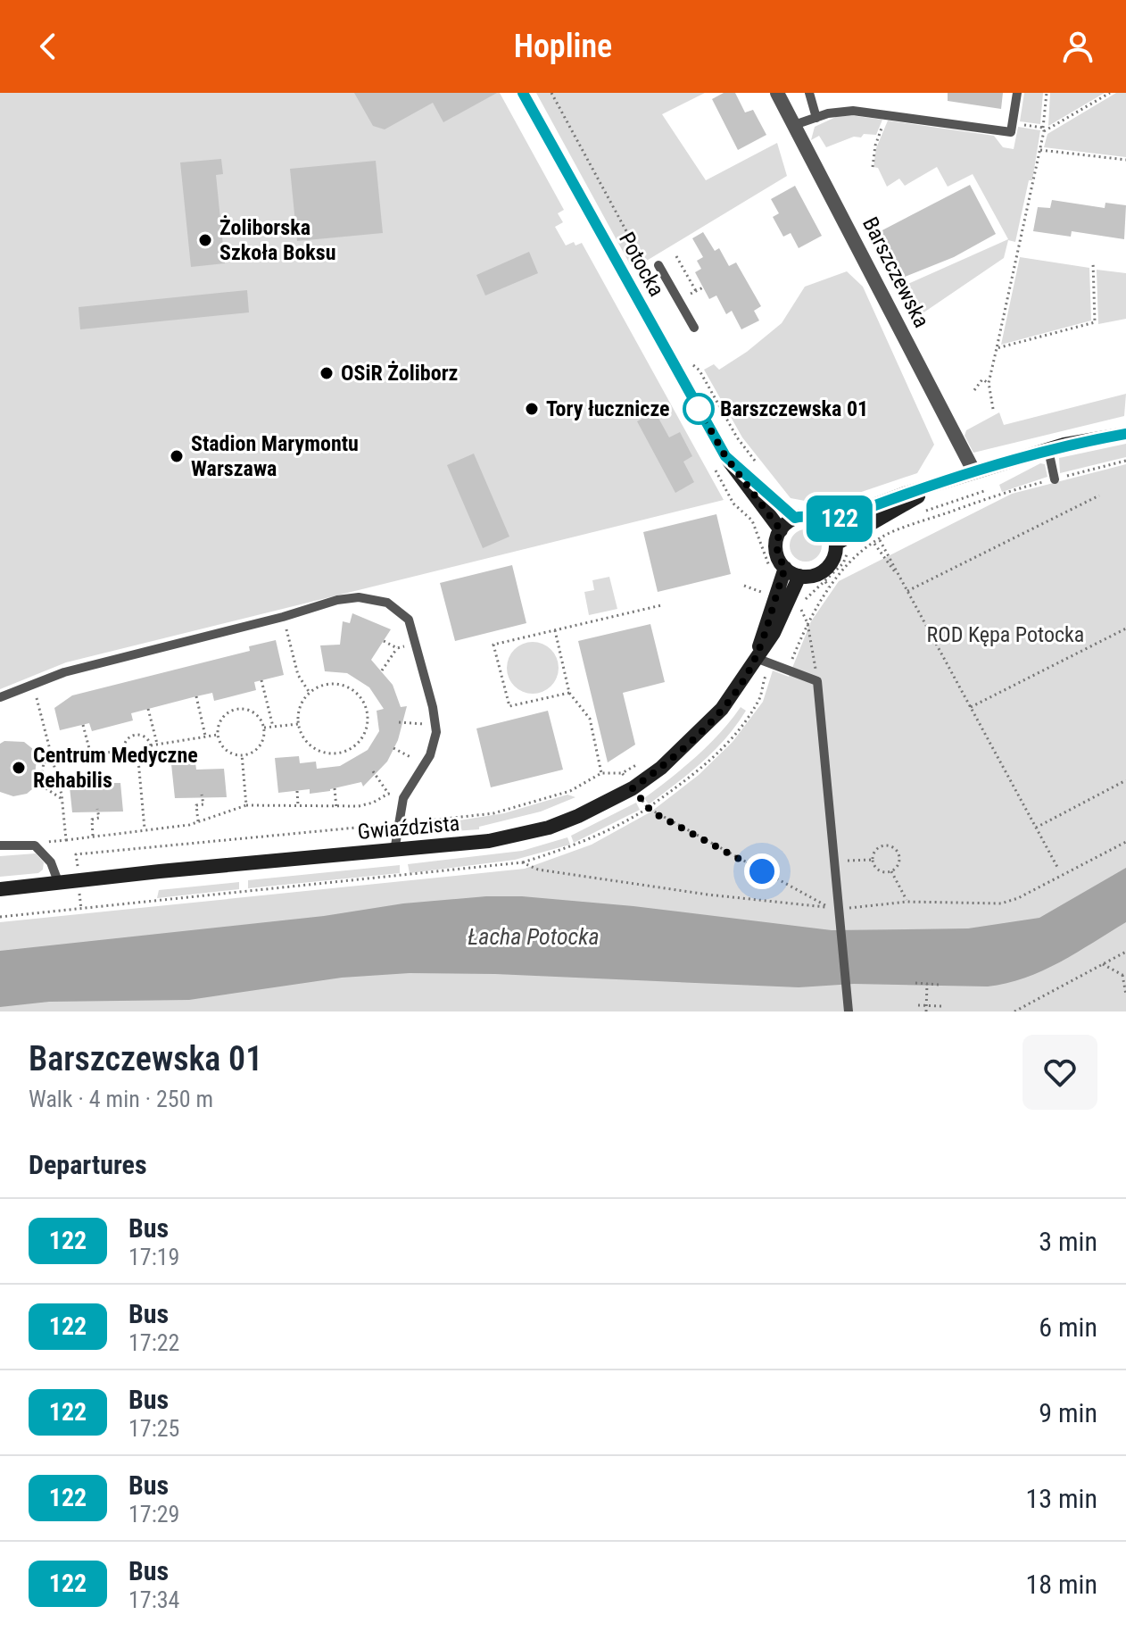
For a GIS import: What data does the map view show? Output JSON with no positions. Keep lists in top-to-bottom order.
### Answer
{
  "streets": {
    "street": ["Potocka", "Barszczewska", "Gwiaździsta"]
  },
  "crossings": [
    ["Potocka", "Gwiaździsta"]
  ],
  "water": ["Łacha Potocka"],
  "parks": ["ROD Kępa Potocka"],
  "places": [
    "Żoliborska Szkoła Boksu",
    "OSiR Żoliborz",
    "Tory łucznicze",
    "Barszczewska 01",
    "Stadion Marymontu Warszawa",
    "Centrum Medyczne Rehabilis"
  ],
  "lines": ["bus line 122"],
  "page": {
    "header": "Hopline",
    "on_map": "122",
    "heading": [
      ["Barszczewska 01", "Walk · 4 min · 250 m"],
      "Departures"
    ],
    "list": [
      {
        "mark": "122",
        "name": "Bus",
        "note": "17:19",
        "value": "3 min"
      },
      {
        "mark": "122",
        "name": "Bus",
        "note": "17:22",
        "value": "6 min"
      },
      {
        "mark": "122",
        "name": "Bus",
        "note": "17:25",
        "value": "9 min"
      },
      {
        "mark": "122",
        "name": "Bus",
        "note": "17:29",
        "value": "13 min"
      },
      {
        "mark": "122",
        "name": "Bus",
        "note": "17:34",
        "value": "18 min"
      }
    ]
  }
}
